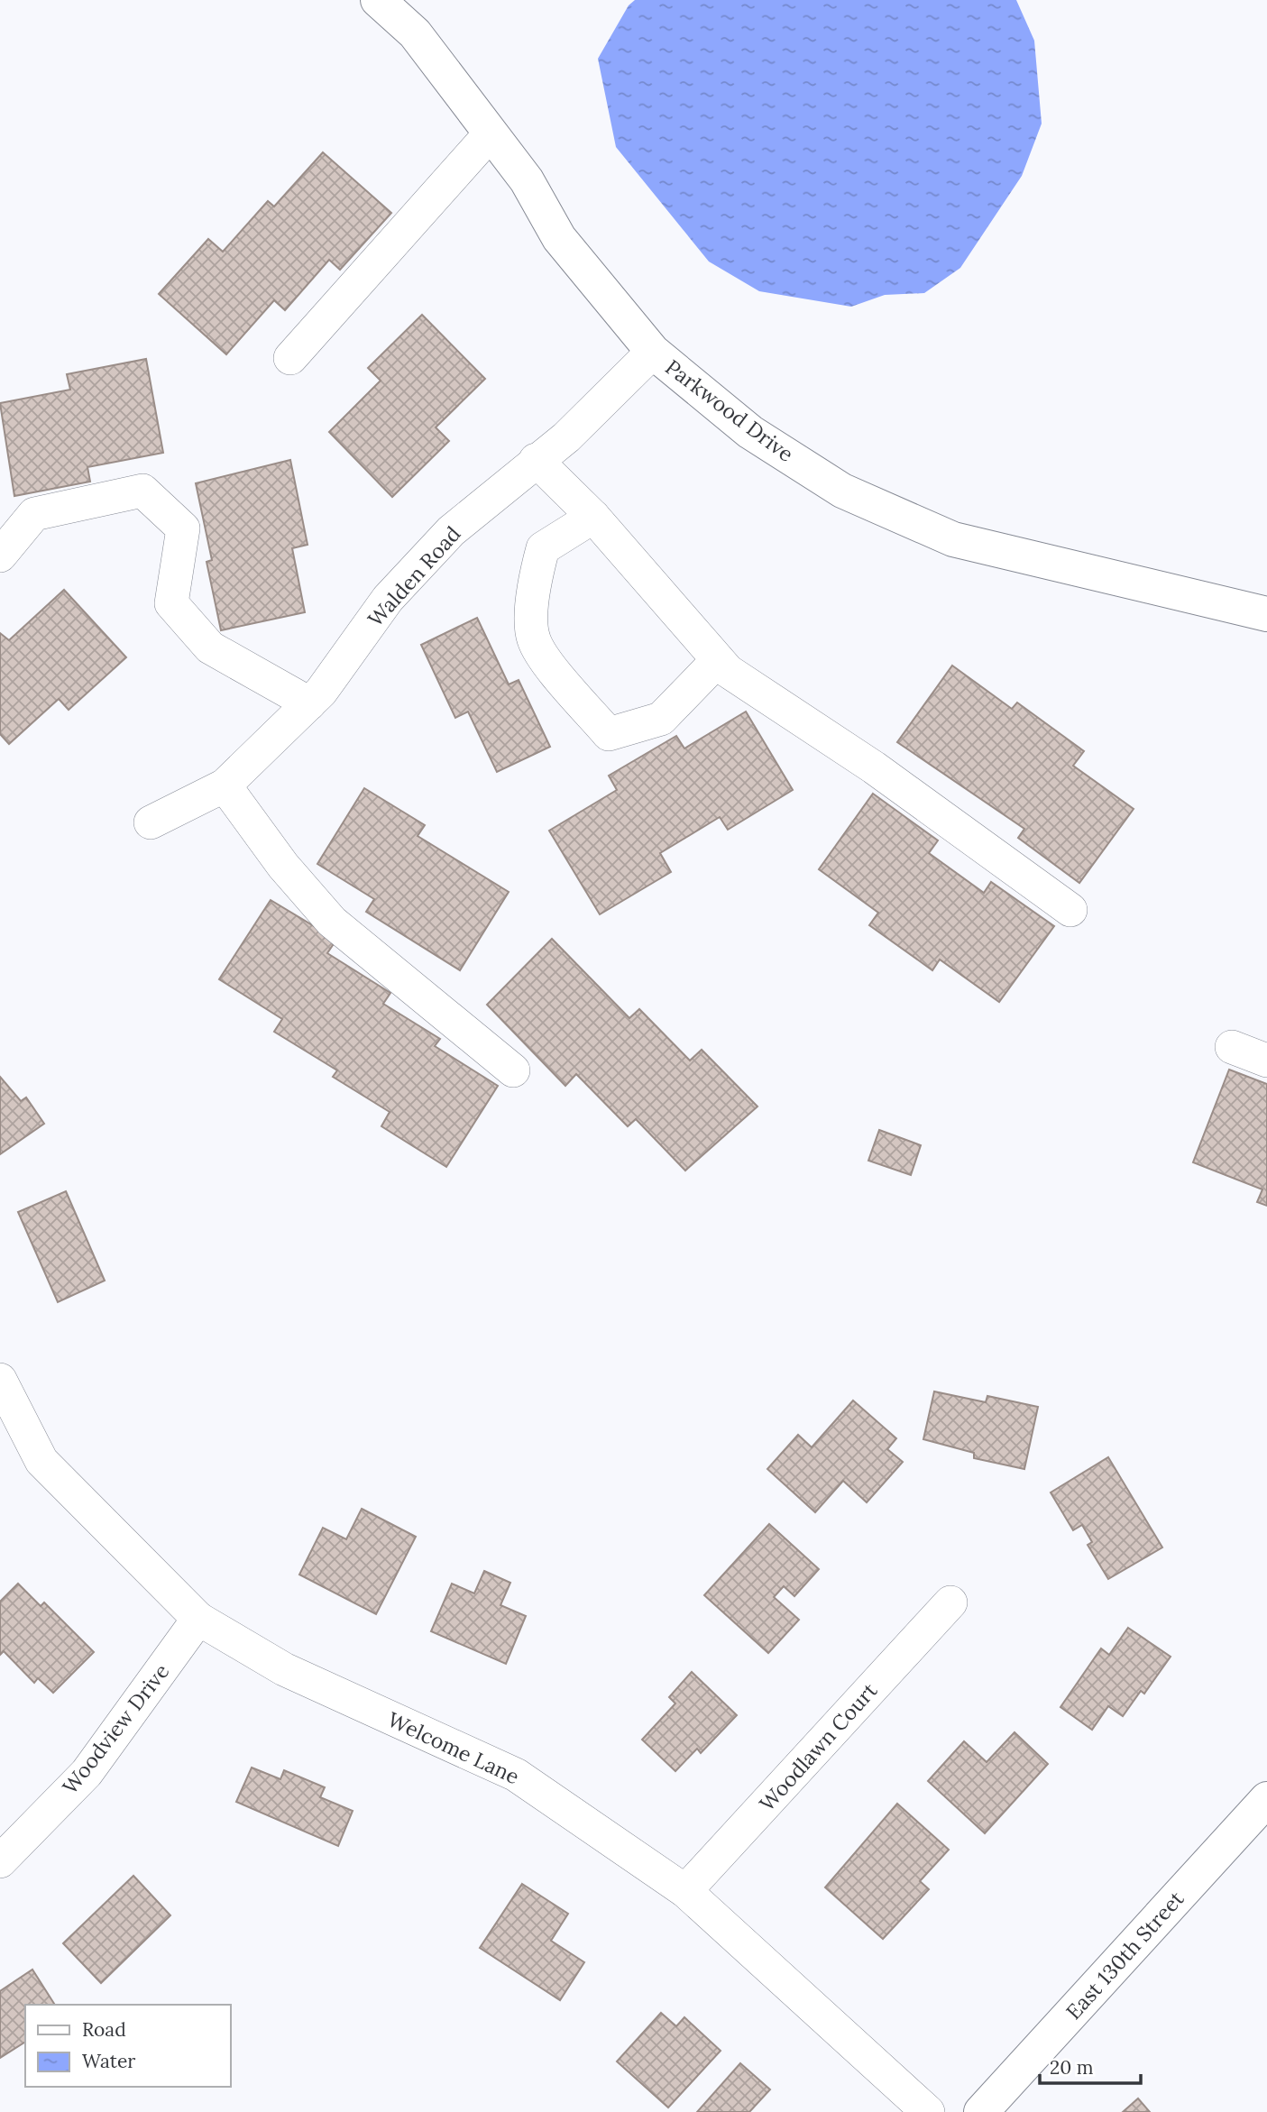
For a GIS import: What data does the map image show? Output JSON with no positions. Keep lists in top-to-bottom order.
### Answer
{
  "streets": {
    "street": [
      "Parkwood Drive",
      "Walden Road",
      "Woodview Drive",
      "Woodlawn Court",
      "Welcome Lane",
      "East 130th Street"
    ]
  },
  "crossings": [
    ["Parkwood Drive", "Walden Road"],
    ["Woodview Drive", "Welcome Lane"],
    ["Woodlawn Court", "Welcome Lane"]
  ],
  "legend": ["Road", "Water"],
  "scale_bar": "20 m"
}
